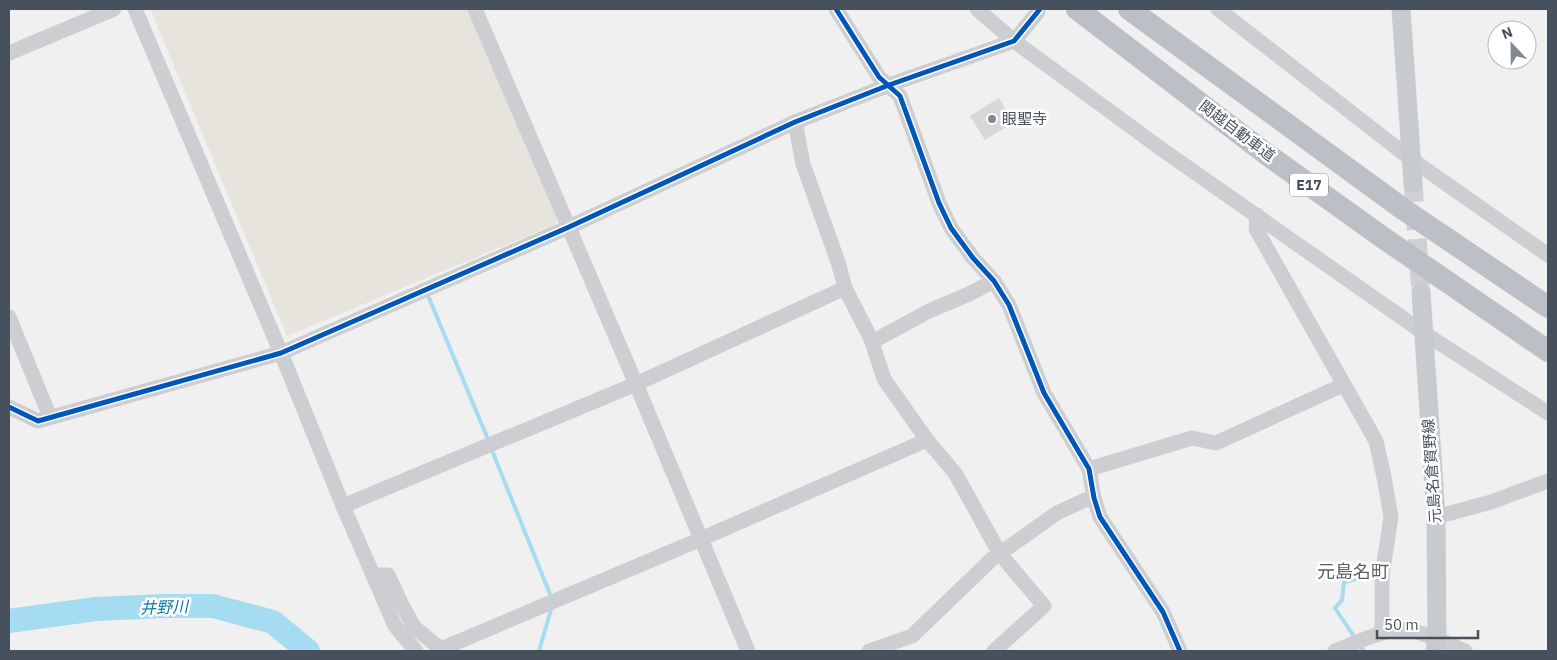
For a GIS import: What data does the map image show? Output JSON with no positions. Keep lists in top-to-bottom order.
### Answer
{
  "streets": {
    "highway": ["関越自動車道", "E17"],
    "main road": ["元島名倉賀野線"]
  },
  "districts": ["元島名町"],
  "water": ["井野川"],
  "places": ["眼聖寺"],
  "scale_bar": "50 m",
  "north": "top"
}
